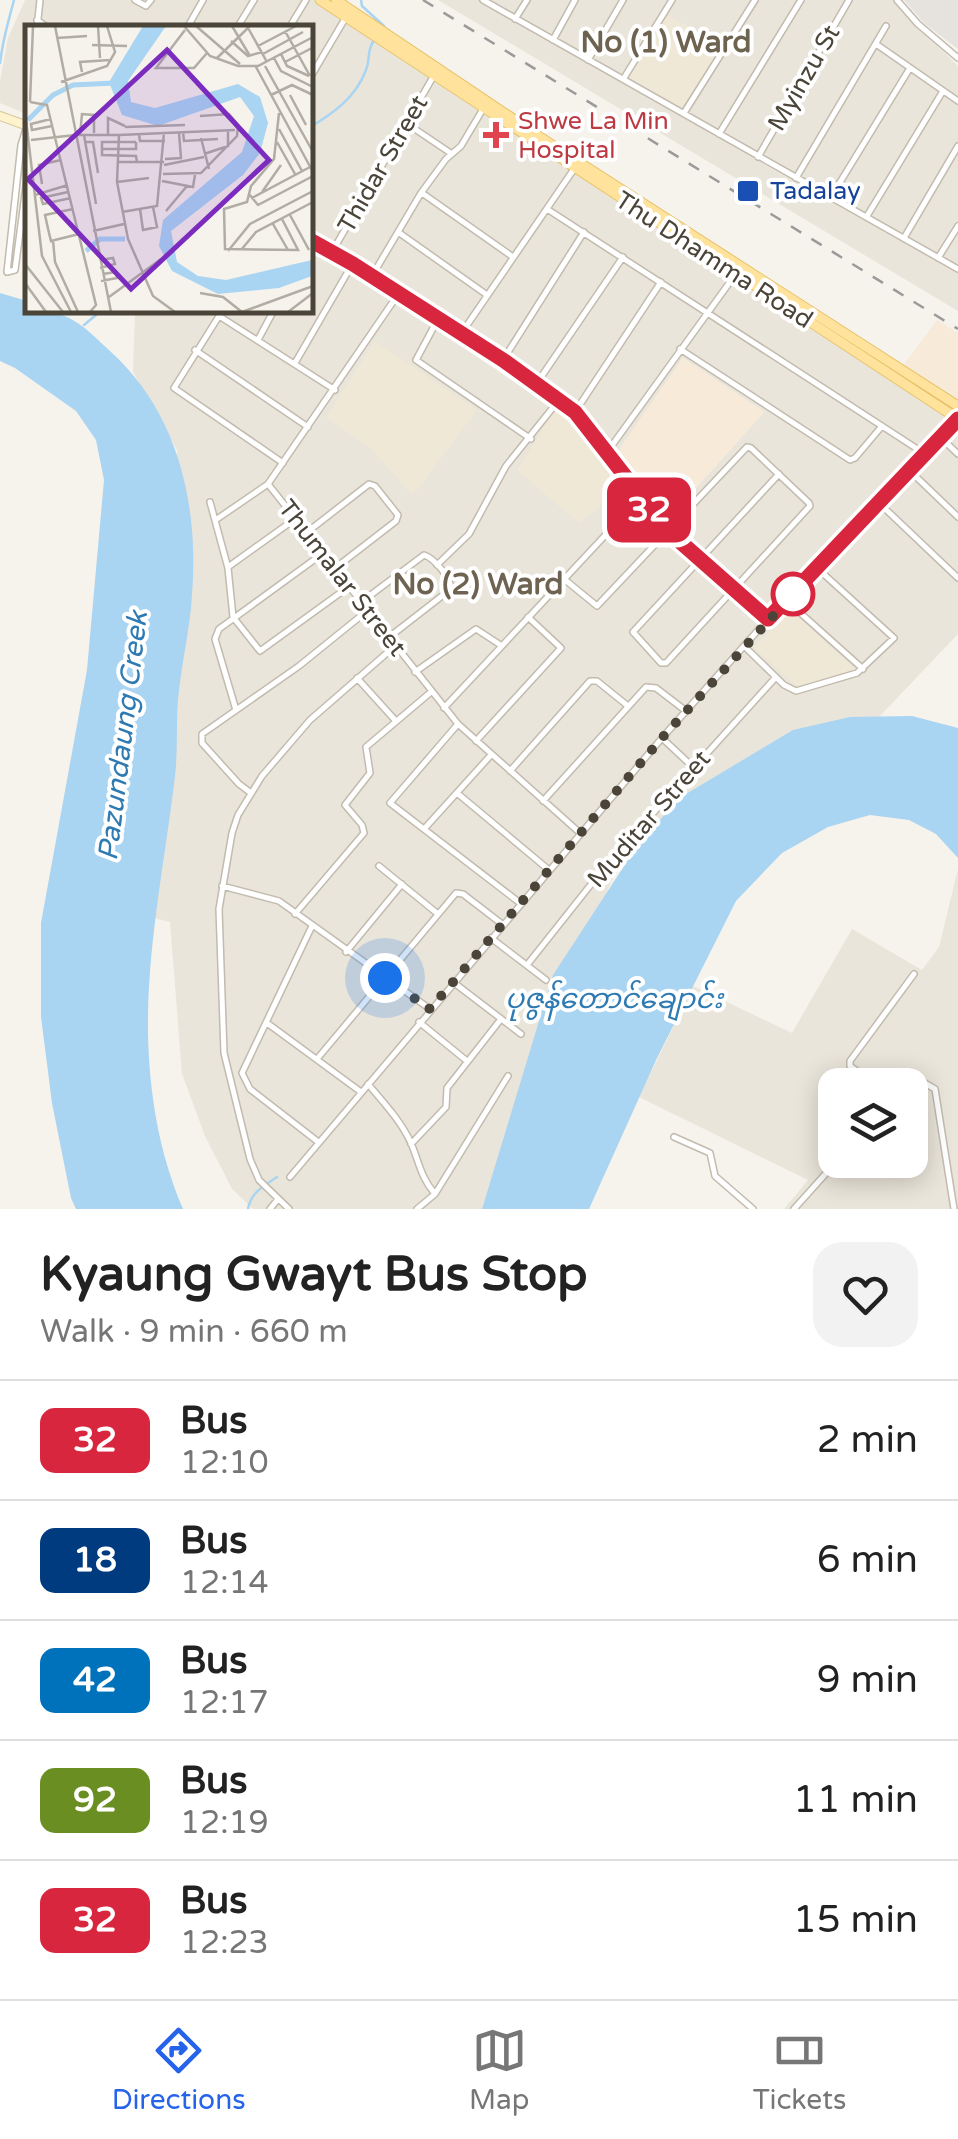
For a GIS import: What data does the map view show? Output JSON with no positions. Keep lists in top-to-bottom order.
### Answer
{
  "streets": {
    "main road": ["Thu Dhamma Road"],
    "street": [
      "Myinzu St",
      "Thidar Street",
      "Thumalar Street",
      "Muditar Street"
    ]
  },
  "crossings": [
    ["Thidar Street", "Thu Dhamma Road"]
  ],
  "districts": ["No (1) Ward", "No (2) Ward"],
  "water": ["Pazundaung Creek", "ပုဇွန်တောင်ချောင်း"],
  "places": {
    "health": ["Shwe La Min Hospital"],
    "transit": ["Tadalay"]
  },
  "lines": ["bus line 32"],
  "page": {
    "on_map": "32",
    "heading": ["Kyaung Gwayt Bus Stop", "Walk · 9 min · 660 m"],
    "list": [
      {
        "mark": "32",
        "name": "Bus",
        "note": "12:10",
        "value": "2 min"
      },
      {
        "mark": "18",
        "name": "Bus",
        "note": "12:14",
        "value": "6 min"
      },
      {
        "mark": "42",
        "name": "Bus",
        "note": "12:17",
        "value": "9 min"
      },
      {
        "mark": "92",
        "name": "Bus",
        "note": "12:19",
        "value": "11 min"
      },
      {
        "mark": "32",
        "name": "Bus",
        "note": "12:23",
        "value": "15 min"
      }
    ],
    "tabs": ["Directions", "Map", "Tickets"]
  }
}
